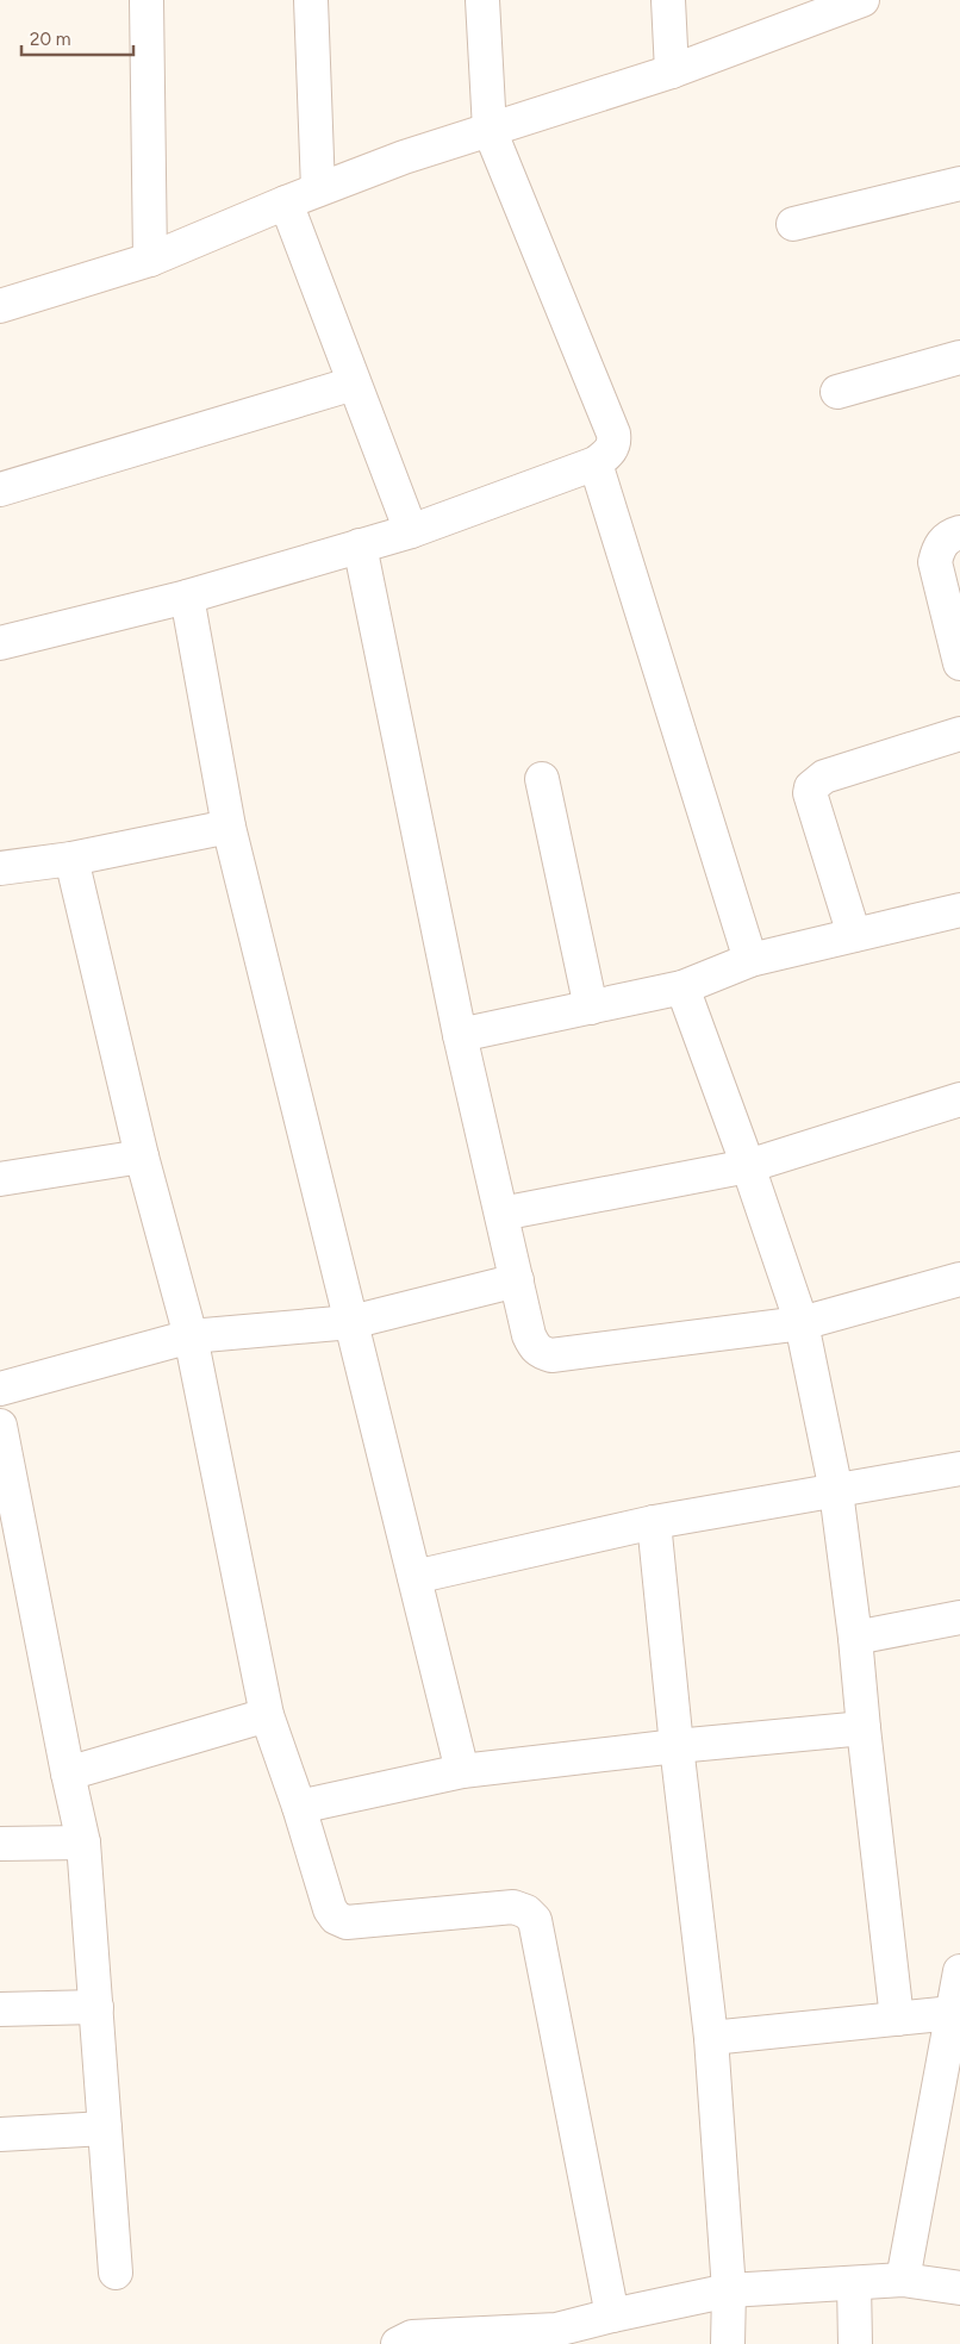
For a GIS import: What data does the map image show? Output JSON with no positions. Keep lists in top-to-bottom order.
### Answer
{
  "scale_bar": "20 m"
}
